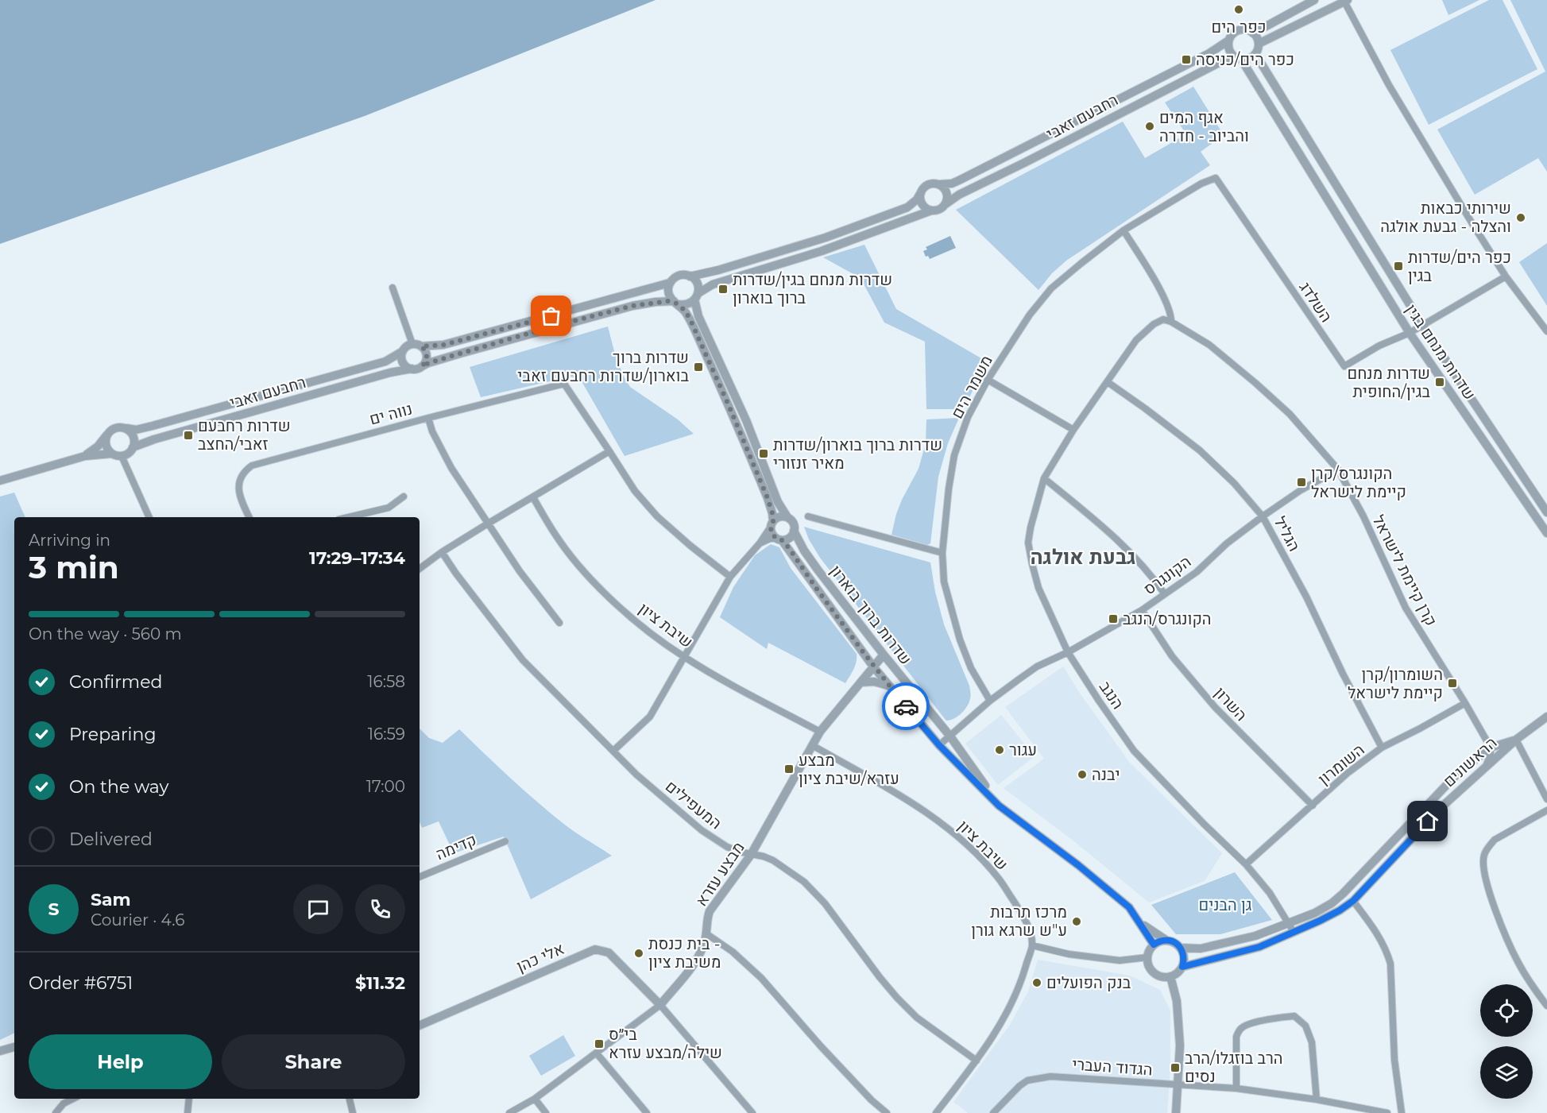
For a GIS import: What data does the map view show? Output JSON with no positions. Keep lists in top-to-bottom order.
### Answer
{
  "streets": {
    "street": [
      "רחבעם זאבי",
      "השלדג",
      "שדרות מנחם בגין",
      "משמר הים",
      "נווה ים",
      "הגליל",
      "קרן קיימת לישראל",
      "הקונגרס",
      "שדרות ברוך בוארון",
      "שיבת ציון",
      "הנגב",
      "השרון",
      "הראשונים",
      "השומרון",
      "המעפילים",
      "קדימה",
      "מבצע עזרא",
      "אלי כהן",
      "הגדוד העברי"
    ]
  },
  "crossings": [
    ["רחבעם זאבי", "שדרות מנחם בגין"],
    ["השלדג", "שדרות מנחם בגין"],
    ["השלדג", "משמר הים"],
    ["משמר הים", "הקונגרס"],
    ["הגליל", "הקונגרס"],
    ["הגליל", "הנגב"],
    ["הגליל", "השומרון"],
    ["קרן קיימת לישראל", "הקונגרס"],
    ["קרן קיימת לישראל", "הנגב"],
    ["קרן קיימת לישראל", "הראשונים"],
    ["קרן קיימת לישראל", "השומרון"],
    ["הקונגרס", "שדרות ברוך בוארון"],
    ["הקונגרס", "הנגב"],
    ["הקונגרס", "השרון"],
    ["שדרות ברוך בוארון", "הראשונים"],
    ["שדרות ברוך בוארון", "מבצע עזרא"],
    ["שיבת ציון", "מבצע עזרא"],
    ["הנגב", "הראשונים"],
    ["הנגב", "השומרון"],
    ["השרון", "השומרון"],
    ["המעפילים", "מבצע עזרא"],
    ["מבצע עזרא", "אלי כהן"]
  ],
  "districts": ["גבעת אולגה"],
  "parks": ["גן הבנים"],
  "places": {
    "other": [
      "כפר הים",
      "אגף המים והביוב - חדרה",
      "שירותי כבאות והצלה - גבעת אולגה",
      "עגור",
      "יבנה",
      "מרכז תרבות ע\"ש שרגא גורן",
      "בית כנסת - משיבת ציון",
      "בנק הפועלים"
    ],
    "transit": [
      "כפר הים/כניסה",
      "כפר הים/שדרות בגין",
      "שדרות מנחם בגין/שדרות ברוך בוארון",
      "שדרות ברוך בוארון/שדרות רחבעם זאבי",
      "שדרות מנחם בגין/החופית",
      "שדרות רחבעם זאבי/החצב",
      "שדרות ברוך בוארון/שדרות מאיר זנזורי",
      "הקונגרס/קרן קיימת לישראל",
      "הקונגרס/הנגב",
      "השומרון/קרן קיימת לישראל",
      "מבצע עזרא/שיבת ציון",
      "בי״ס שילה/מבצע עזרא",
      "הרב בוזגלו/הרב נסים"
    ]
  },
  "page": {
    "heading": ["3 min", "Arriving in", "17:29–17:34"],
    "panel": [
      "Sam",
      "Courier · 4.6",
      "Order #6751",
      "$11.32"
    ],
    "bar": "On the way · 560 m",
    "list": [
      ["Confirmed", "16:58"],
      ["Preparing", "16:59"],
      ["On the way", "17:00"],
      "Delivered"
    ],
    "round": "S",
    "buttons": ["Help", "Share"]
  }
}
